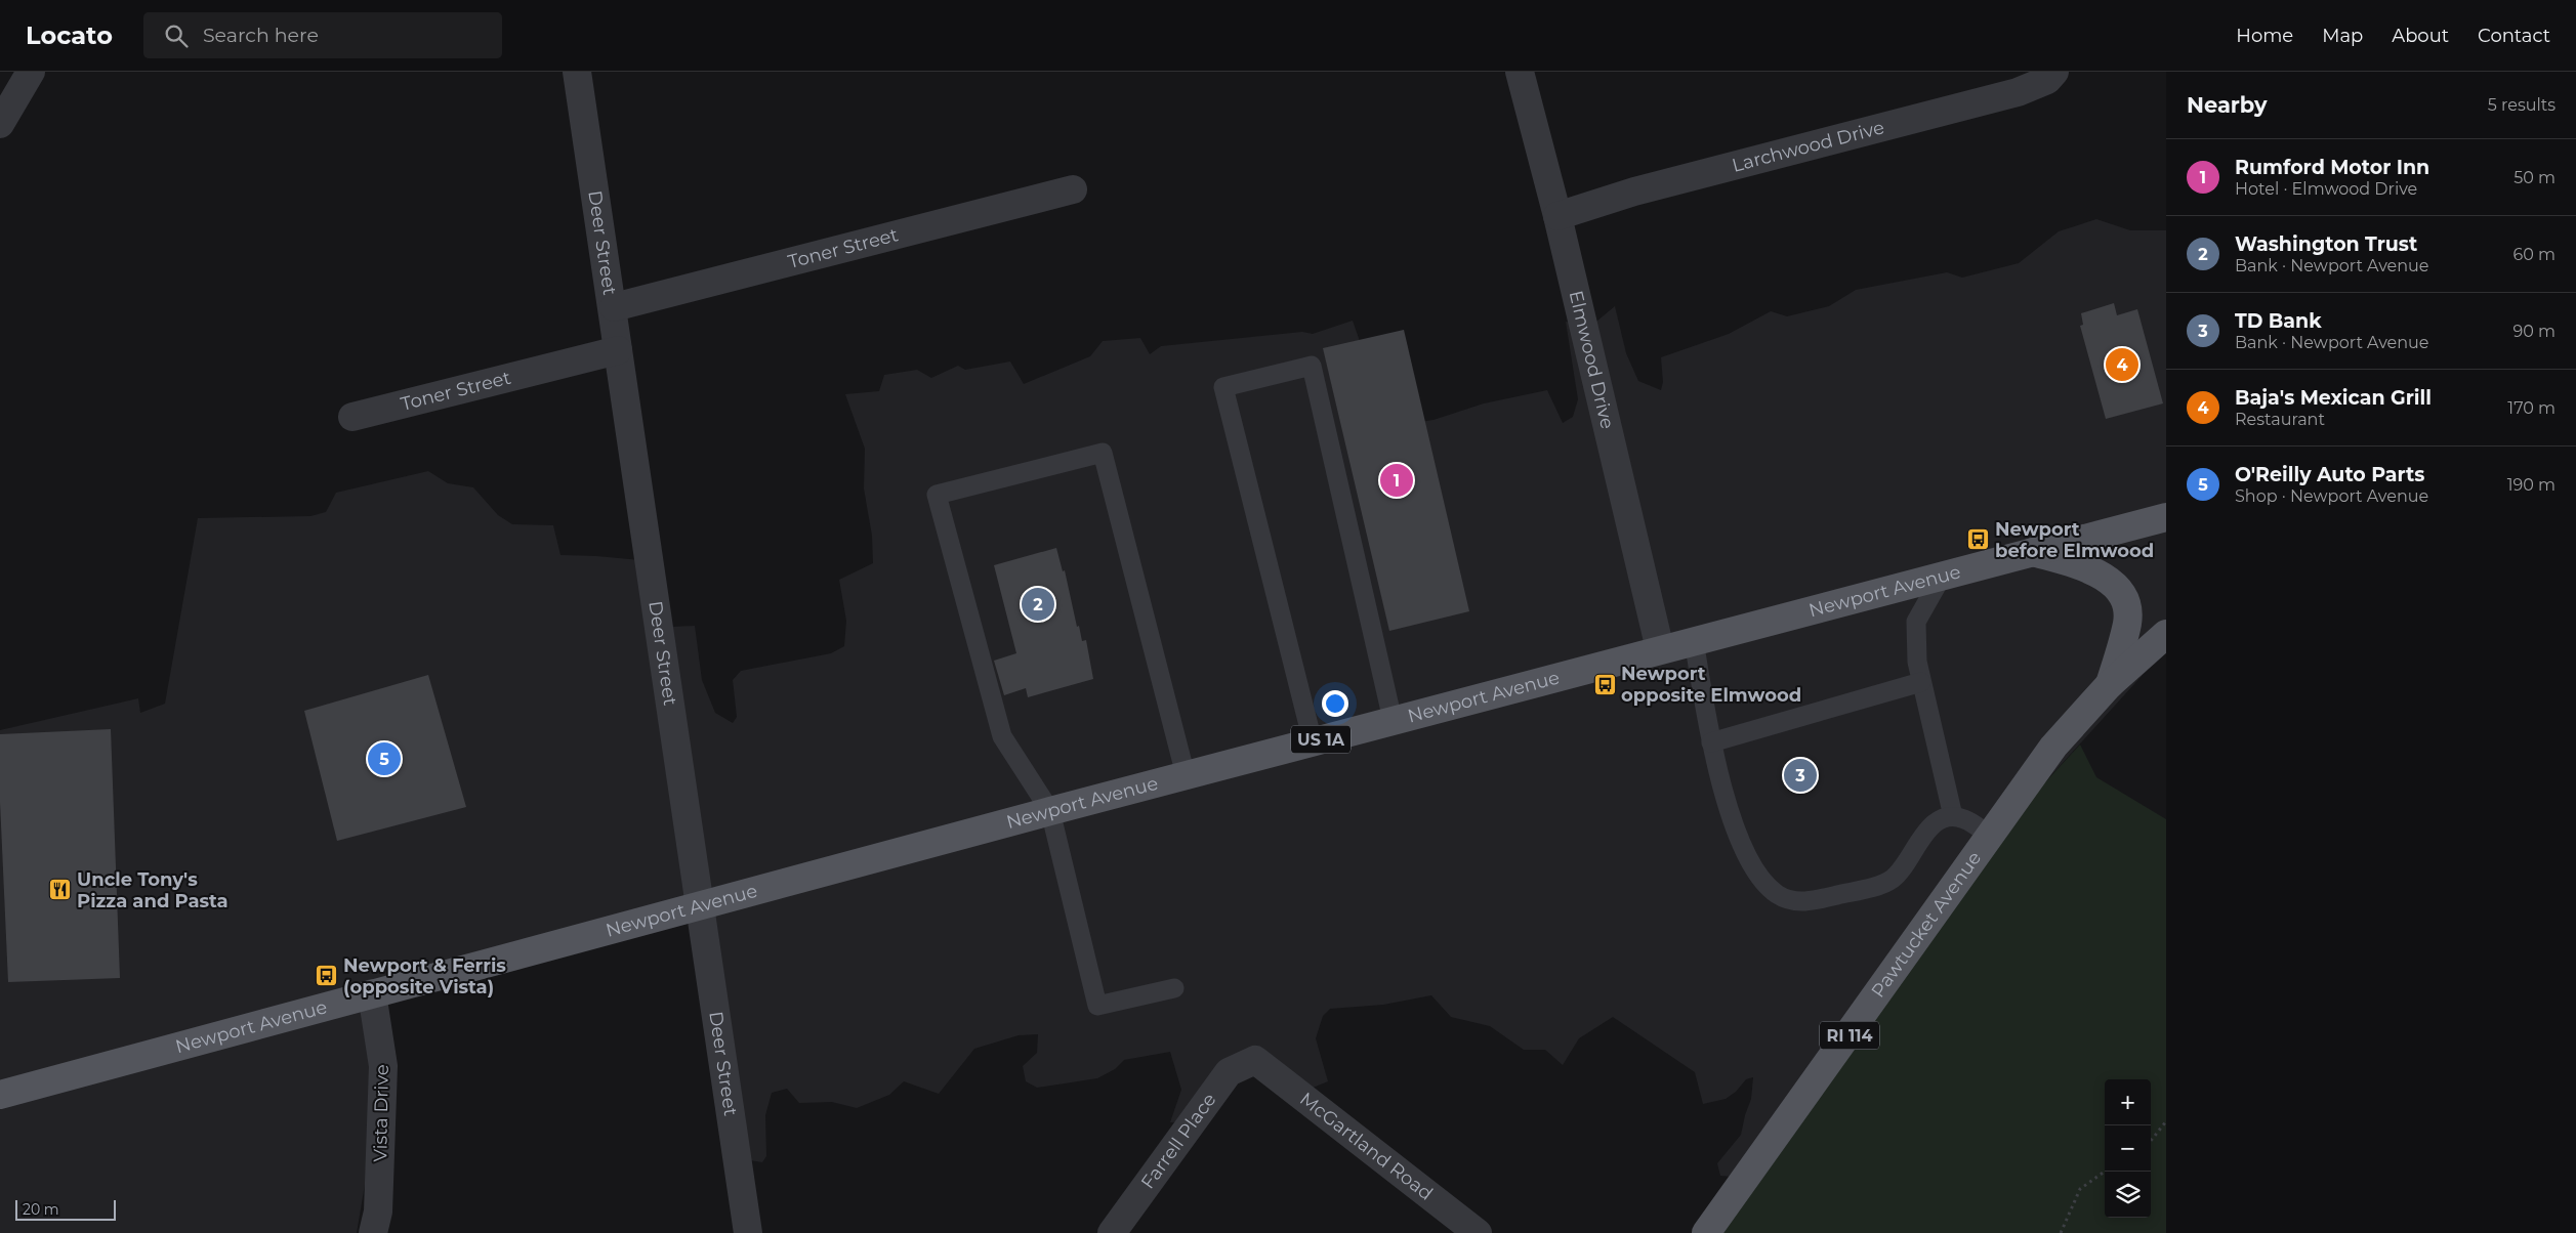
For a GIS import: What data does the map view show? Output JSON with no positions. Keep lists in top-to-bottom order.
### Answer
{
  "streets": {
    "main road": [
      "Newport Avenue",
      "US 1A",
      "Pawtucket Avenue",
      "RI 114"
    ],
    "street": [
      "Larchwood Drive",
      "Deer Street",
      "Toner Street",
      "Elmwood Drive",
      "Vista Drive",
      "Farrell Place",
      "McGartland Road"
    ]
  },
  "crossings": [
    ["Larchwood Drive", "Elmwood Drive"],
    ["Deer Street", "Toner Street"],
    ["Deer Street", "Newport Avenue"],
    ["Elmwood Drive", "Newport Avenue"],
    ["Newport Avenue", "Vista Drive"],
    ["Farrell Place", "McGartland Road"]
  ],
  "places": {
    "bus stop": ["Newport before Elmwood", "Newport opposite Elmwood", "Newport & Ferris (opposite Vista)"],
    "restaurant": ["Uncle Tony's Pizza and Pasta"]
  },
  "scale_bar": "20 m",
  "page": {
    "header": "Locato",
    "search": "Search here",
    "nav": [
      "Home",
      "Map",
      "About",
      "Contact"
    ],
    "heading": ["Nearby", "5 results"],
    "list": [
      {
        "mark": "1",
        "name": "Rumford Motor Inn",
        "note": "Hotel · Elmwood Drive",
        "value": "50 m"
      },
      {
        "mark": "2",
        "name": "Washington Trust",
        "note": "Bank · Newport Avenue",
        "value": "60 m"
      },
      {
        "mark": "3",
        "name": "TD Bank",
        "note": "Bank · Newport Avenue",
        "value": "90 m"
      },
      {
        "mark": "4",
        "name": "Baja's Mexican Grill",
        "note": "Restaurant",
        "value": "170 m"
      },
      {
        "mark": "5",
        "name": "O'Reilly Auto Parts",
        "note": "Shop · Newport Avenue",
        "value": "190 m"
      }
    ],
    "pins": [
      "4",
      "1",
      "2",
      "5",
      "3"
    ],
    "map_buttons": ["+", "−"],
    "scale": "20 m"
  }
}
